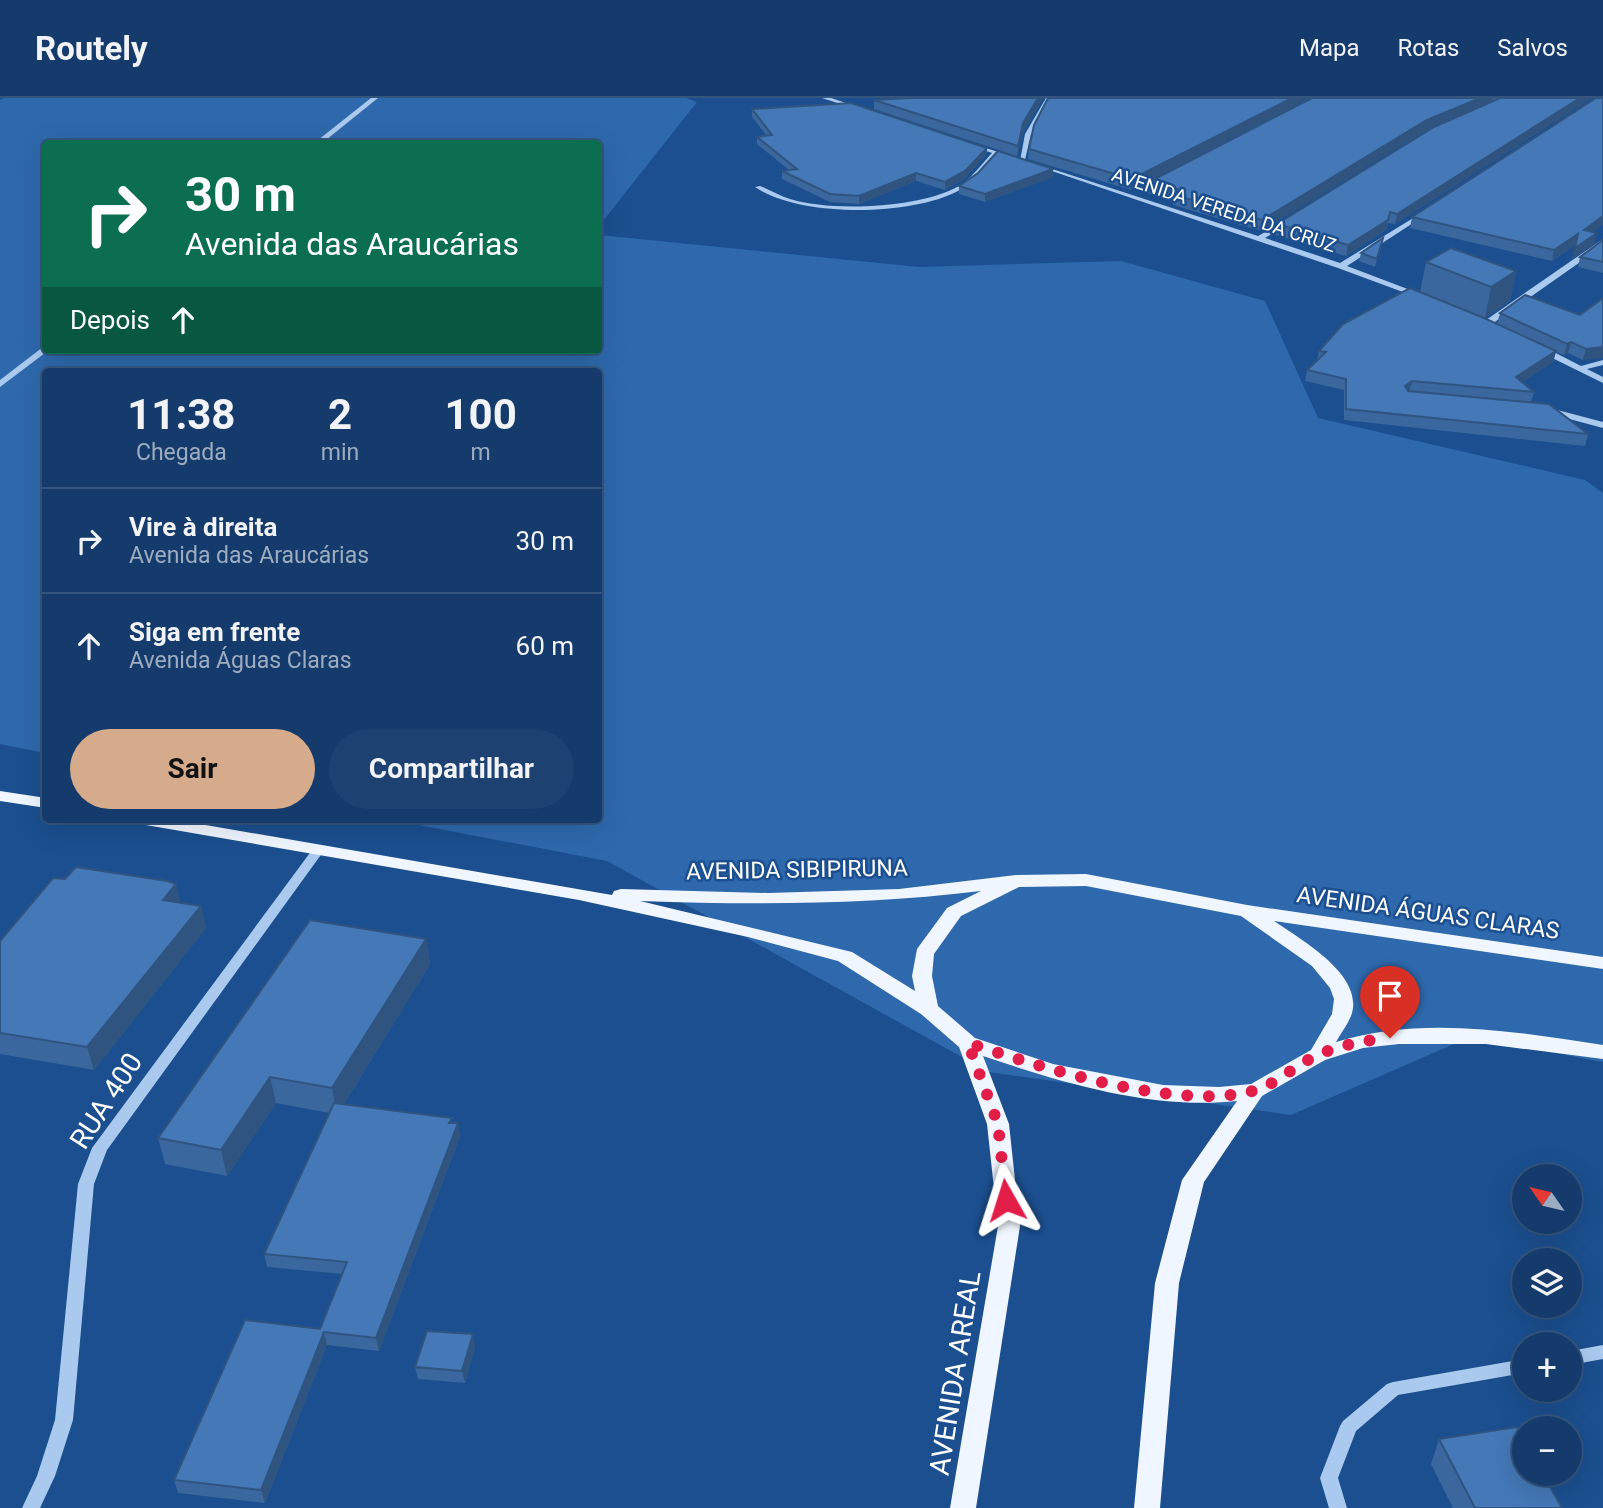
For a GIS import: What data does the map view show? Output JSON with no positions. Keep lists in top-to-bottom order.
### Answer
{
  "streets": {
    "main road": ["AVENIDA SIBIPIRUNA", "AVENIDA ÁGUAS CLARAS", "AVENIDA AREAL"],
    "street": ["AVENIDA VEREDA DA CRUZ", "RUA 400"]
  },
  "crossings": [
    ["AVENIDA SIBIPIRUNA", "AVENIDA ÁGUAS CLARAS"],
    ["AVENIDA SIBIPIRUNA", "RUA 400"],
    ["AVENIDA SIBIPIRUNA", "AVENIDA AREAL"]
  ],
  "north": "top left",
  "page": {
    "header": "Routely",
    "nav": ["Mapa", "Rotas", "Salvos"],
    "turn": ["30 m", "Avenida das Araucárias"],
    "then": "Depois",
    "eta": [
      "11:38",
      "Chegada",
      "2",
      "min",
      "100",
      "m"
    ],
    "list": [
      {
        "name": "Vire à direita",
        "note": "Avenida das Araucárias",
        "value": "30 m"
      },
      {
        "name": "Siga em frente",
        "note": "Avenida Águas Claras",
        "value": "60 m"
      }
    ],
    "buttons": ["Sair", "Compartilhar"],
    "map_buttons": ["+", "−"]
  }
}
